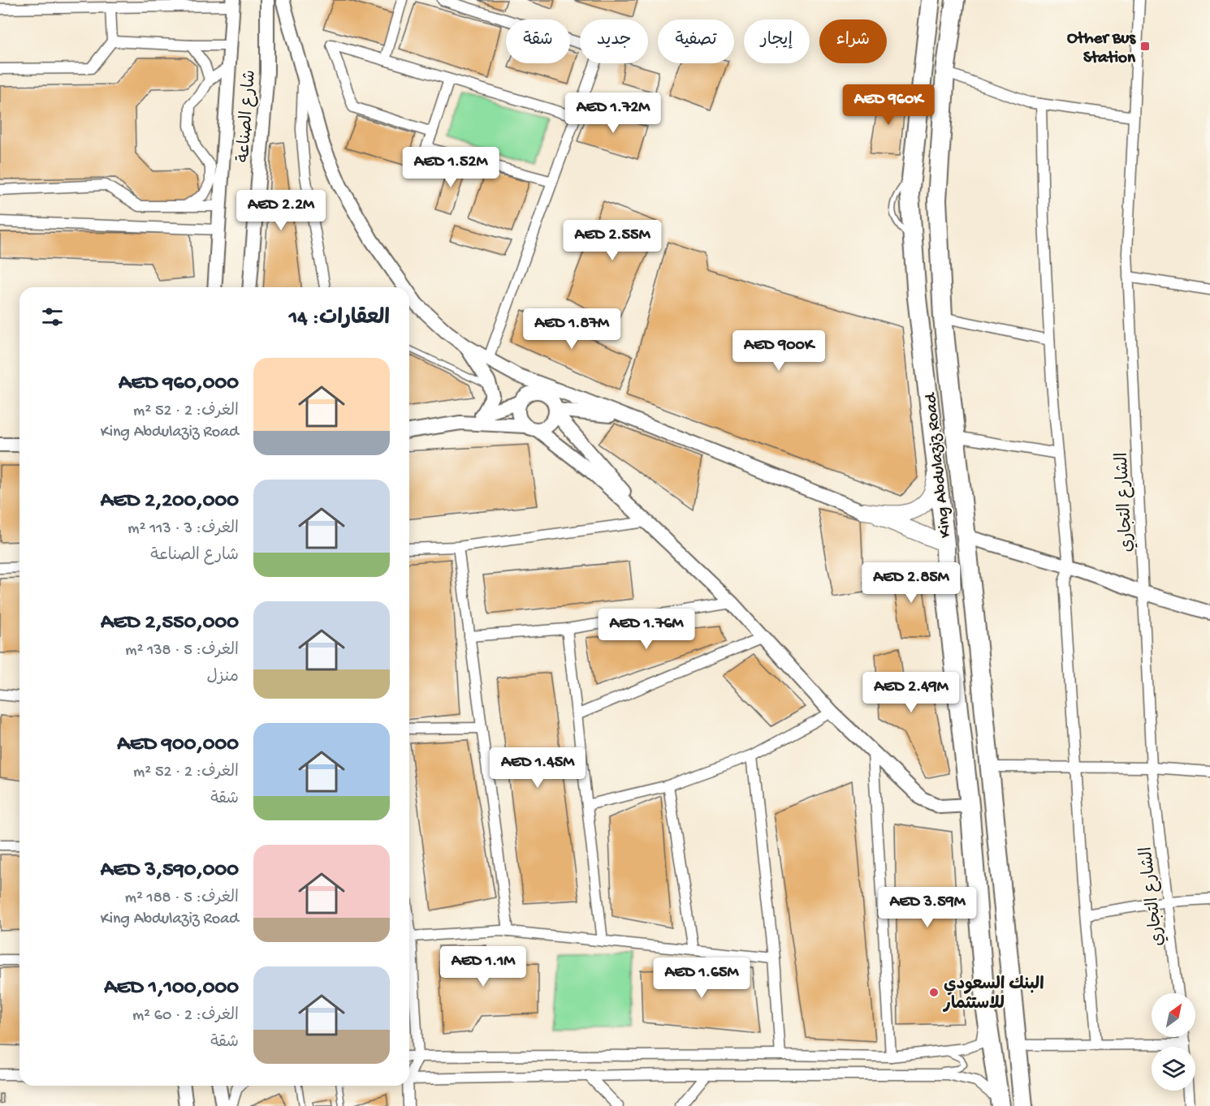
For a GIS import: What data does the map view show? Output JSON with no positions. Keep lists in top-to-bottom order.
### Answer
{
  "streets": {
    "highway": ["King Abdulaziz Road"],
    "street": ["شارع الصناعة", "الشارع التجاري"]
  },
  "places": {
    "transit": ["Other Bus Station"],
    "other": ["البنك السعودي للاستثمار"]
  },
  "north": "top right",
  "page": {
    "chip": [
      "شراء",
      "إيجار",
      "تصفية",
      "جديد",
      "شقة"
    ],
    "price": [
      "AED 960K",
      "AED 1.72M",
      "AED 1.52M",
      "AED 2.2M",
      "AED 2.55M",
      "AED 1.87M",
      "AED 900K",
      "AED 2.85M",
      "AED 1.76M",
      "AED 2.49M",
      "AED 1.45M",
      "AED 3.59M",
      "AED 1.1M",
      "AED 1.65M"
    ],
    "heading": "العقارات: 14",
    "list": [
      {
        "name": "AED 960,000",
        "note": "الغرف: 2 · 52 m² · King Abdulaziz Road"
      },
      {
        "name": "AED 2,200,000",
        "note": "الغرف: 3 · 113 m² · شارع الصناعة"
      },
      {
        "name": "AED 2,550,000",
        "note": "الغرف: 5 · 138 m² · منزل"
      },
      {
        "name": "AED 900,000",
        "note": "الغرف: 2 · 52 m² · شقة"
      },
      {
        "name": "AED 3,590,000",
        "note": "الغرف: 5 · 188 m² · King Abdulaziz Road"
      },
      {
        "name": "AED 1,100,000",
        "note": "الغرف: 2 · 60 m² · شقة"
      }
    ]
  }
}
